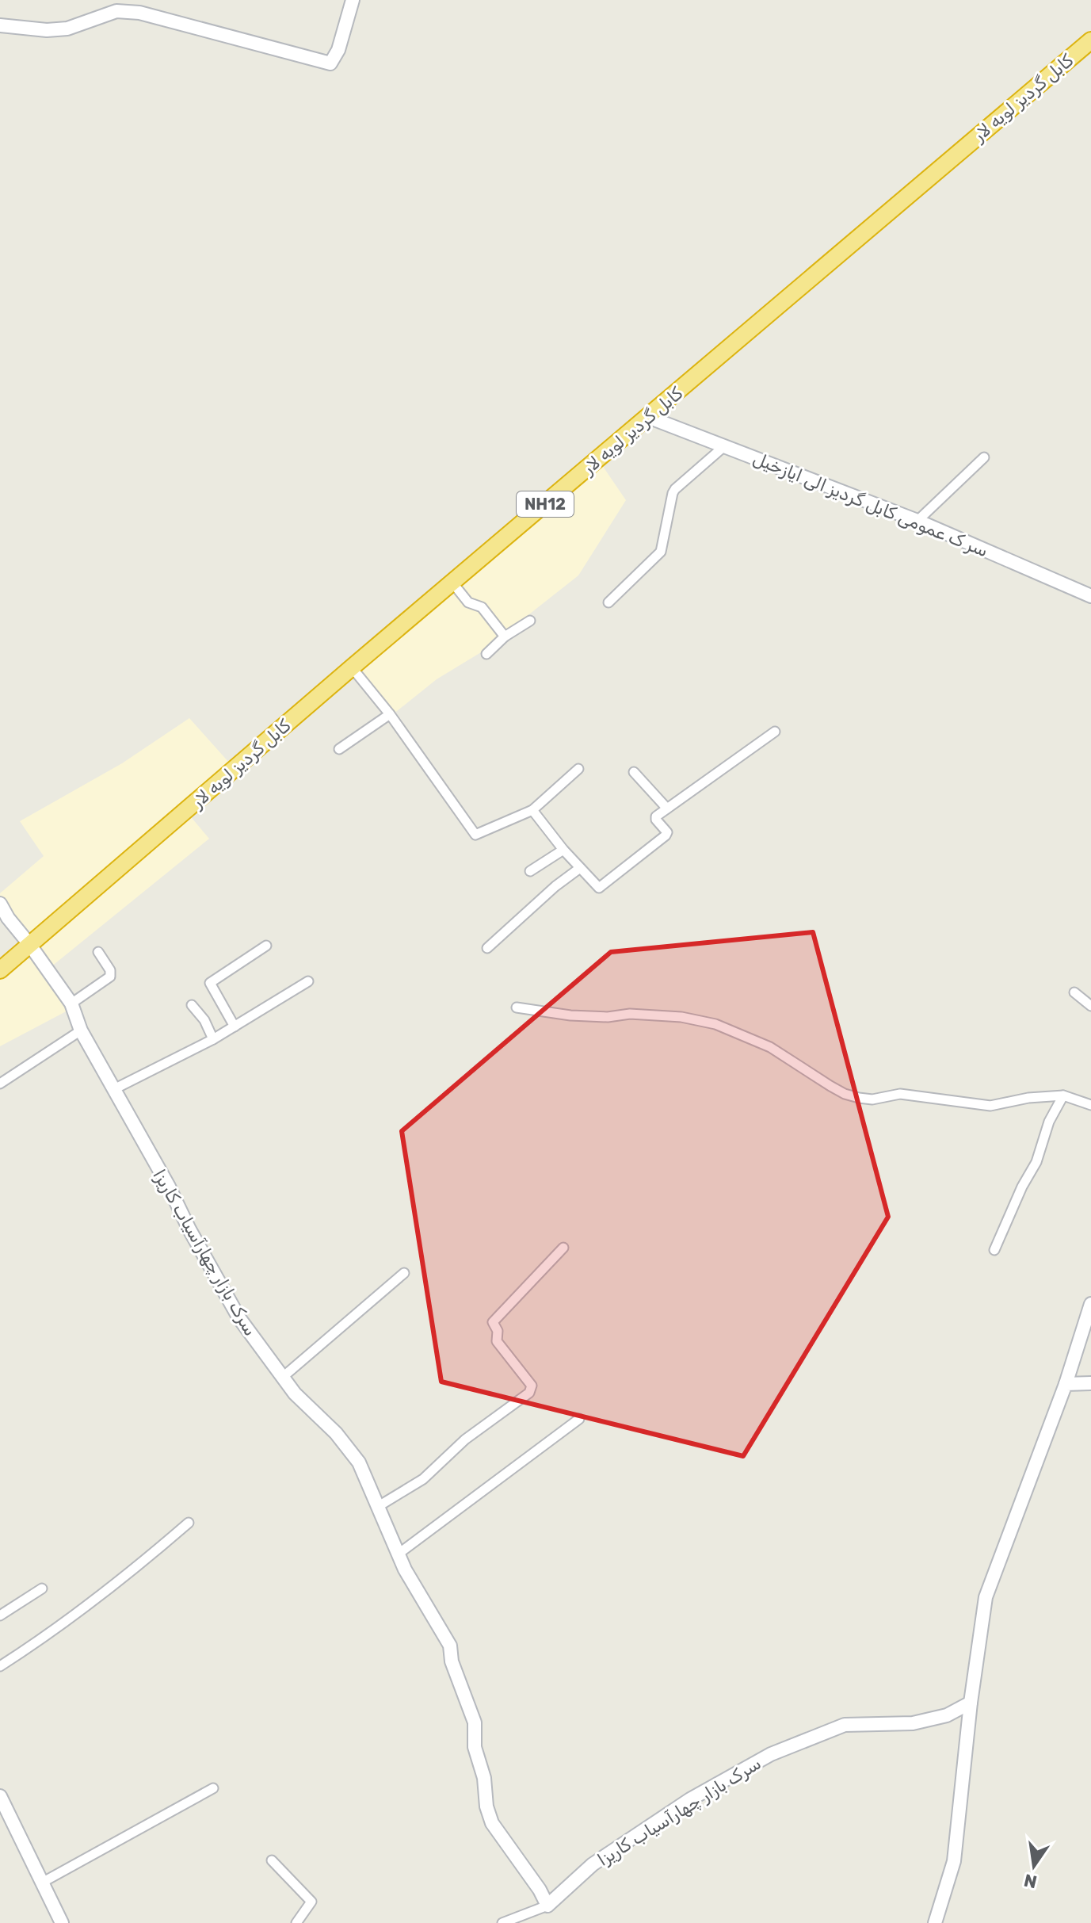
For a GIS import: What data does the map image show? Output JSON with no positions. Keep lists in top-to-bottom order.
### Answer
{
  "streets": {
    "highway": ["کابل گردیز لویه لار", "NH12"],
    "street": ["سر ک عمومی کابل گردیز الی ایازخیل", "سرک بازار چهارآسیاب کاریزا"]
  },
  "crossings": [
    ["کابل گردیز لویه لار", "سر ک عمومی کابل گردیز الی ایازخیل"],
    ["کابل گردیز لویه لار", "سرک بازار چهارآسیاب کاریزا"]
  ],
  "north": "bottom"
}
